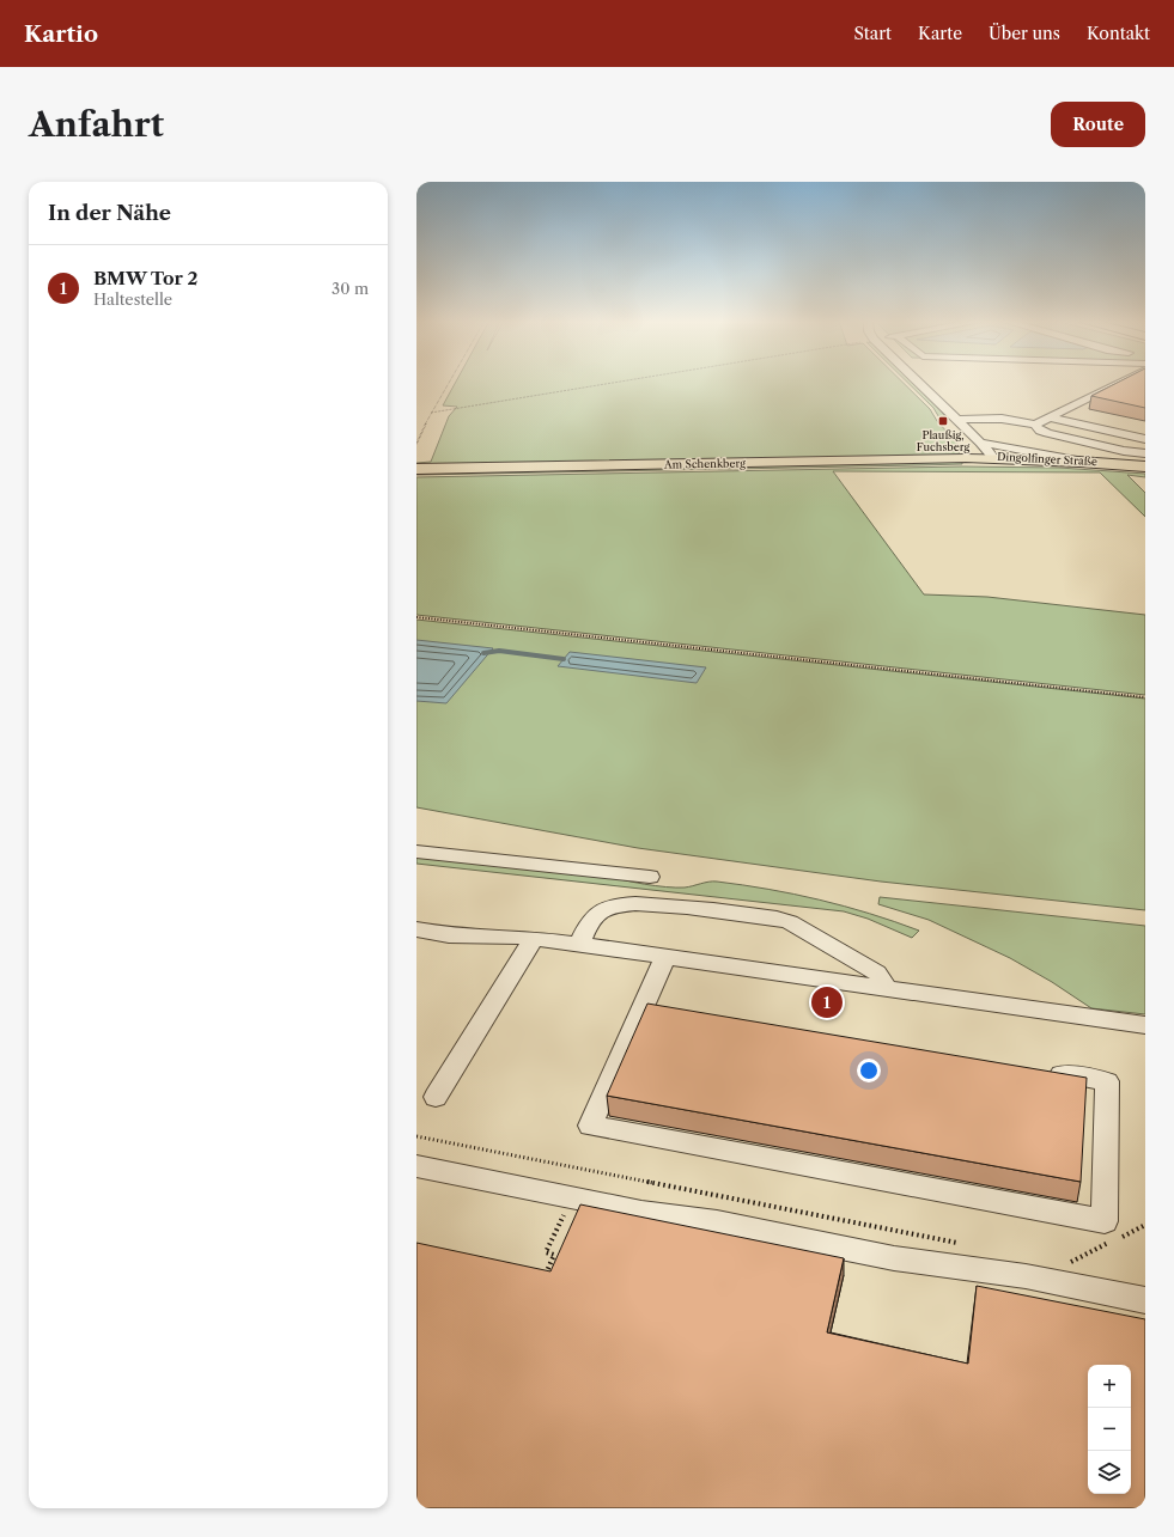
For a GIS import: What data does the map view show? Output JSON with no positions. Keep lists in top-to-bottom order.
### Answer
{
  "streets": {
    "main road": ["Dingolfinger Straße", "Am Schenkberg"]
  },
  "crossings": [
    ["Dingolfinger Straße", "Am Schenkberg"]
  ],
  "places": {
    "transit": ["Plaußig, Fuchsberg"]
  },
  "page": {
    "header": "Kartio",
    "nav": [
      "Start",
      "Karte",
      "Über uns",
      "Kontakt"
    ],
    "buttons": "Route",
    "title": "Anfahrt",
    "heading": "In der Nähe",
    "list": [
      {
        "mark": "1",
        "name": "BMW Tor 2",
        "note": "Haltestelle",
        "value": "30 m"
      }
    ],
    "pins": "1",
    "map_buttons": ["+", "−"]
  }
}
